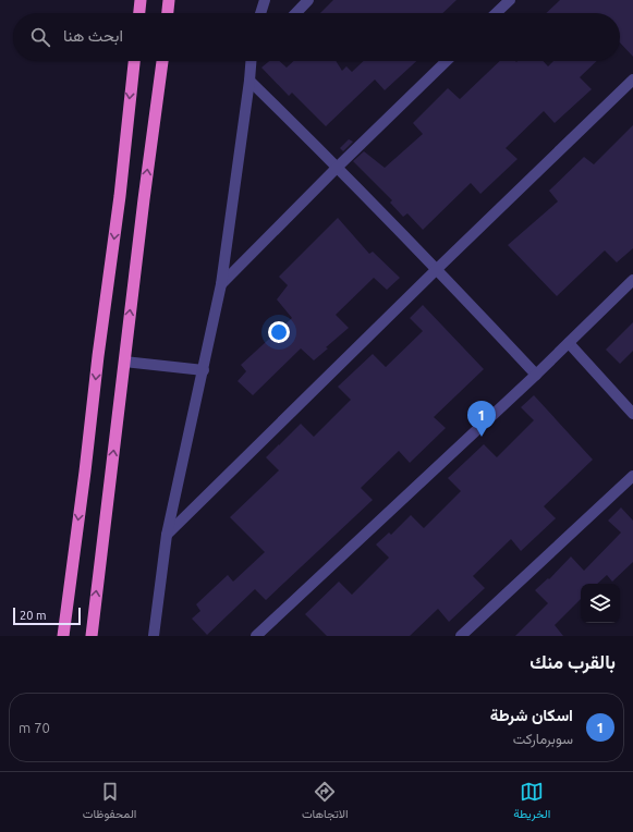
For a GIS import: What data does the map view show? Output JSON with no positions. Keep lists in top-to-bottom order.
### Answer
{
  "scale_bar": "20 m",
  "page": {
    "search": "ابحث هنا",
    "pins": "1",
    "scale": "20 m",
    "heading": "بالقرب منك",
    "list": [
      {
        "mark": "1",
        "name": "اسكان شرطة",
        "note": "سوبرماركت",
        "value": "70 m"
      }
    ],
    "nav": ["الخريطة", "الاتجاهات", "المحفوظات"]
  }
}
